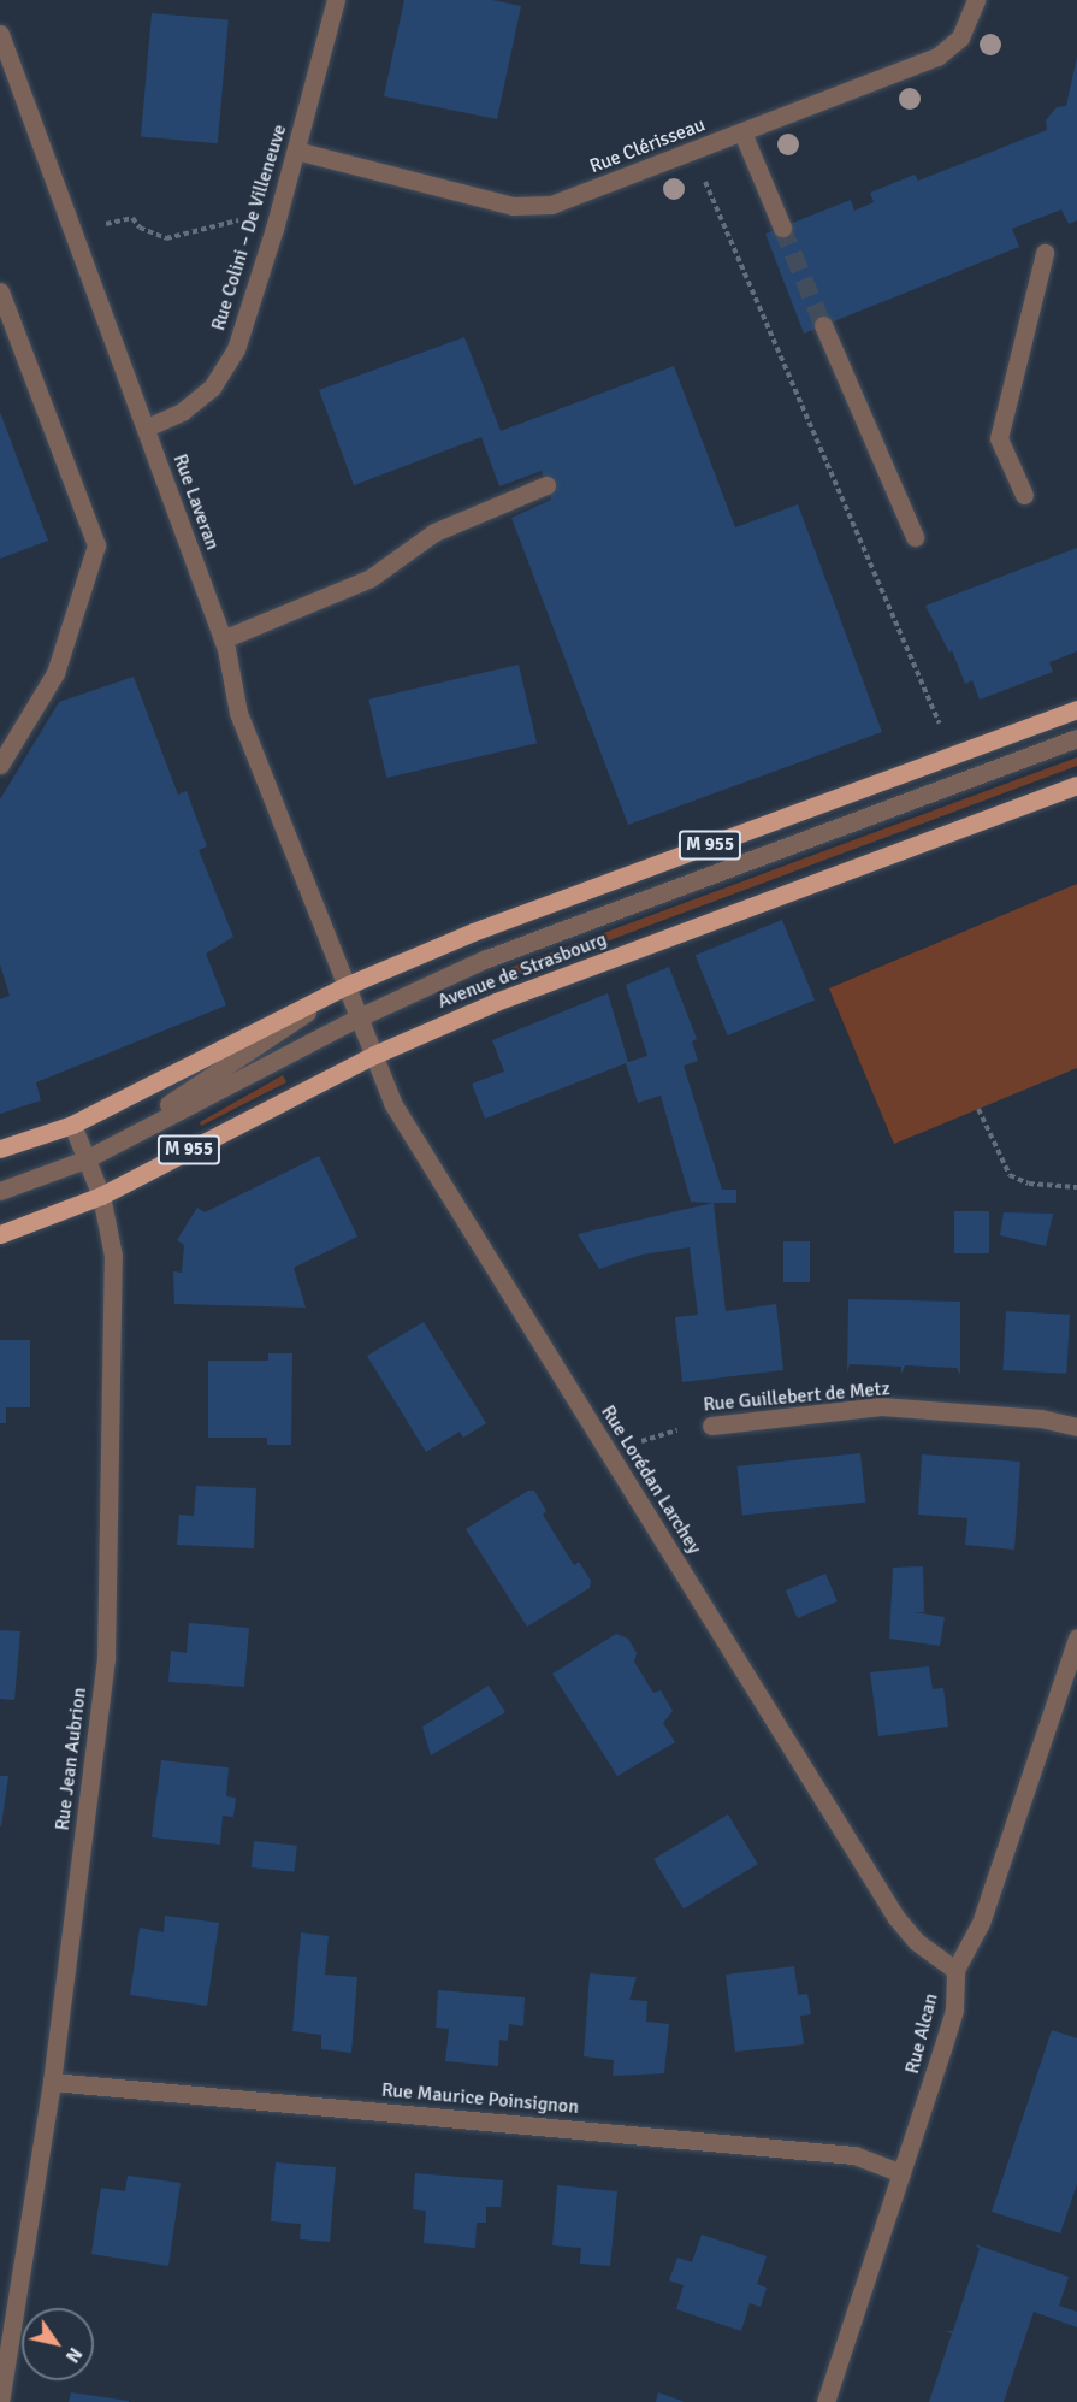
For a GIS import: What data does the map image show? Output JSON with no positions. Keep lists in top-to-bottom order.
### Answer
{
  "streets": {
    "main road": ["M 955", "Avenue de Strasbourg"],
    "street": [
      "Rue Clérisseau",
      "Rue Colini – De Villeneuve",
      "Rue Laveran",
      "Rue Guillebert de Metz",
      "Rue Lorédan Larchey",
      "Rue Jean Aubrion",
      "Rue Alcan",
      "Rue Maurice Poinsignon"
    ]
  },
  "crossings": [
    ["Rue Clérisseau", "Rue Colini – De Villeneuve"],
    ["Rue Colini – De Villeneuve", "Rue Laveran"],
    ["Rue Laveran", "Avenue de Strasbourg"],
    ["Rue Laveran", "Rue Lorédan Larchey"],
    ["Avenue de Strasbourg", "Rue Lorédan Larchey"],
    ["Avenue de Strasbourg", "Rue Jean Aubrion"],
    ["Rue Guillebert de Metz", "Rue Lorédan Larchey"],
    ["Rue Lorédan Larchey", "Rue Alcan"],
    ["Rue Jean Aubrion", "Rue Maurice Poinsignon"],
    ["Rue Alcan", "Rue Maurice Poinsignon"]
  ],
  "north": "bottom right"
}
